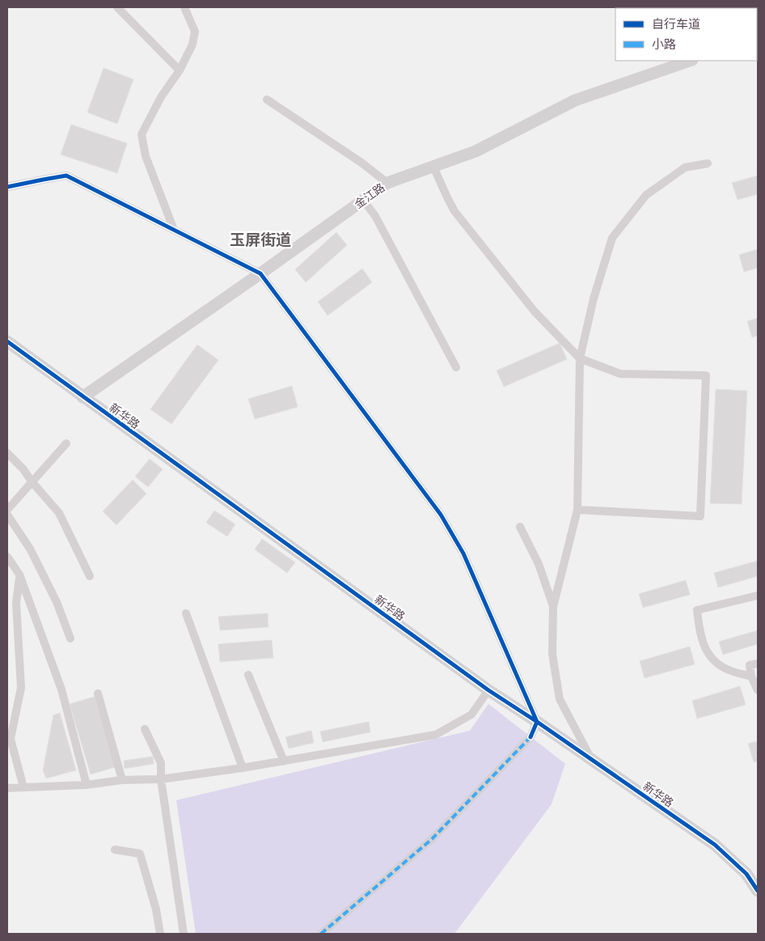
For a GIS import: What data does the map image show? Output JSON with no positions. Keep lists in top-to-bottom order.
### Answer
{
  "streets": {
    "street": ["金江路", "新华路"]
  },
  "crossings": [
    ["金江路", "新华路"]
  ],
  "districts": ["玉屏街道"],
  "legend": ["自行车道", "小路"]
}
